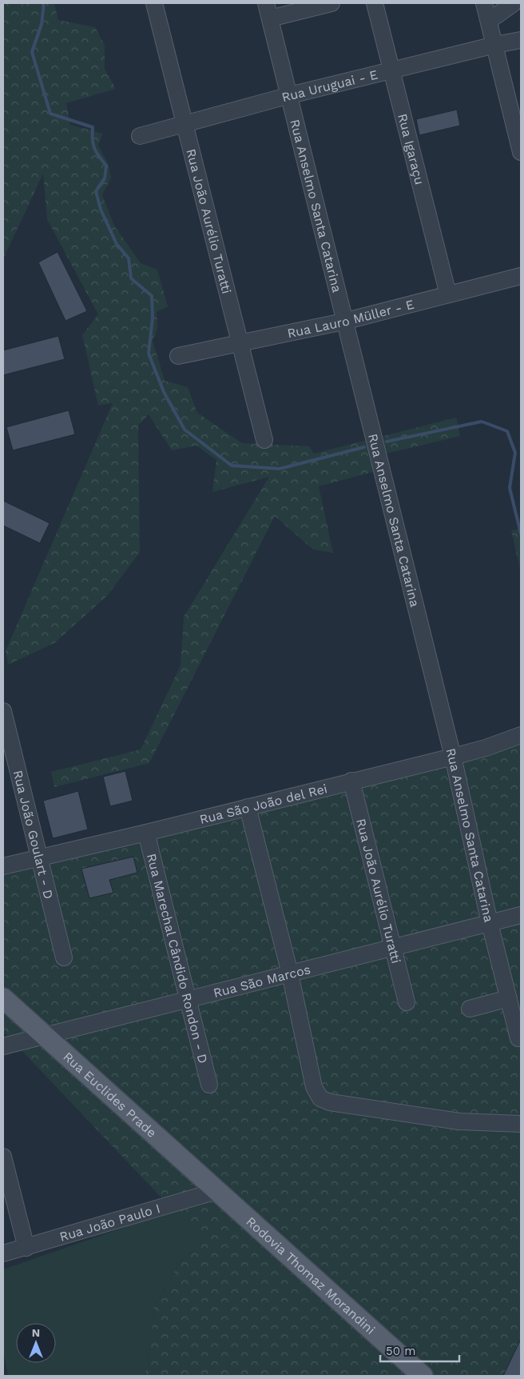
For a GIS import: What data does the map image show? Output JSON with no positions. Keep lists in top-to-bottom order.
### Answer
{
  "streets": {
    "main road": ["Rua Euclides Prade", "Rodovia Thomaz Morandini"],
    "street": [
      "Rua Uruguai - E",
      "Rua Igaraçu",
      "Rua Anselmo Santa Catarina",
      "Rua João Aurélio Turatti",
      "Rua Lauro Müller - E",
      "Rua São João del Rei",
      "Rua João Goulart - D",
      "Rua Marechal Cândido Rondon - D",
      "Rua São Marcos",
      "Rua João Paulo I"
    ]
  },
  "crossings": [
    ["Rua Uruguai - E", "Rua Igaraçu"],
    ["Rua Uruguai - E", "Rua Anselmo Santa Catarina"],
    ["Rua Uruguai - E", "Rua João Aurélio Turatti"],
    ["Rua Igaraçu", "Rua Lauro Müller - E"],
    ["Rua Anselmo Santa Catarina", "Rua Lauro Müller - E"],
    ["Rua Anselmo Santa Catarina", "Rua São João del Rei"],
    ["Rua Anselmo Santa Catarina", "Rua São Marcos"],
    ["Rua João Aurélio Turatti", "Rua Lauro Müller - E"],
    ["Rua João Aurélio Turatti", "Rua São João del Rei"],
    ["Rua João Aurélio Turatti", "Rua São Marcos"],
    ["Rua São João del Rei", "Rua João Goulart - D"],
    ["Rua São João del Rei", "Rua Marechal Cândido Rondon - D"],
    ["Rua Marechal Cândido Rondon - D", "Rua São Marcos"],
    ["Rua São Marcos", "Rua Euclides Prade"],
    ["Rua Euclides Prade", "Rua João Paulo I"],
    ["Rua Euclides Prade", "Rodovia Thomaz Morandini"],
    ["Rua João Paulo I", "Rodovia Thomaz Morandini"]
  ],
  "scale_bar": "50 m",
  "north": "top"
}
